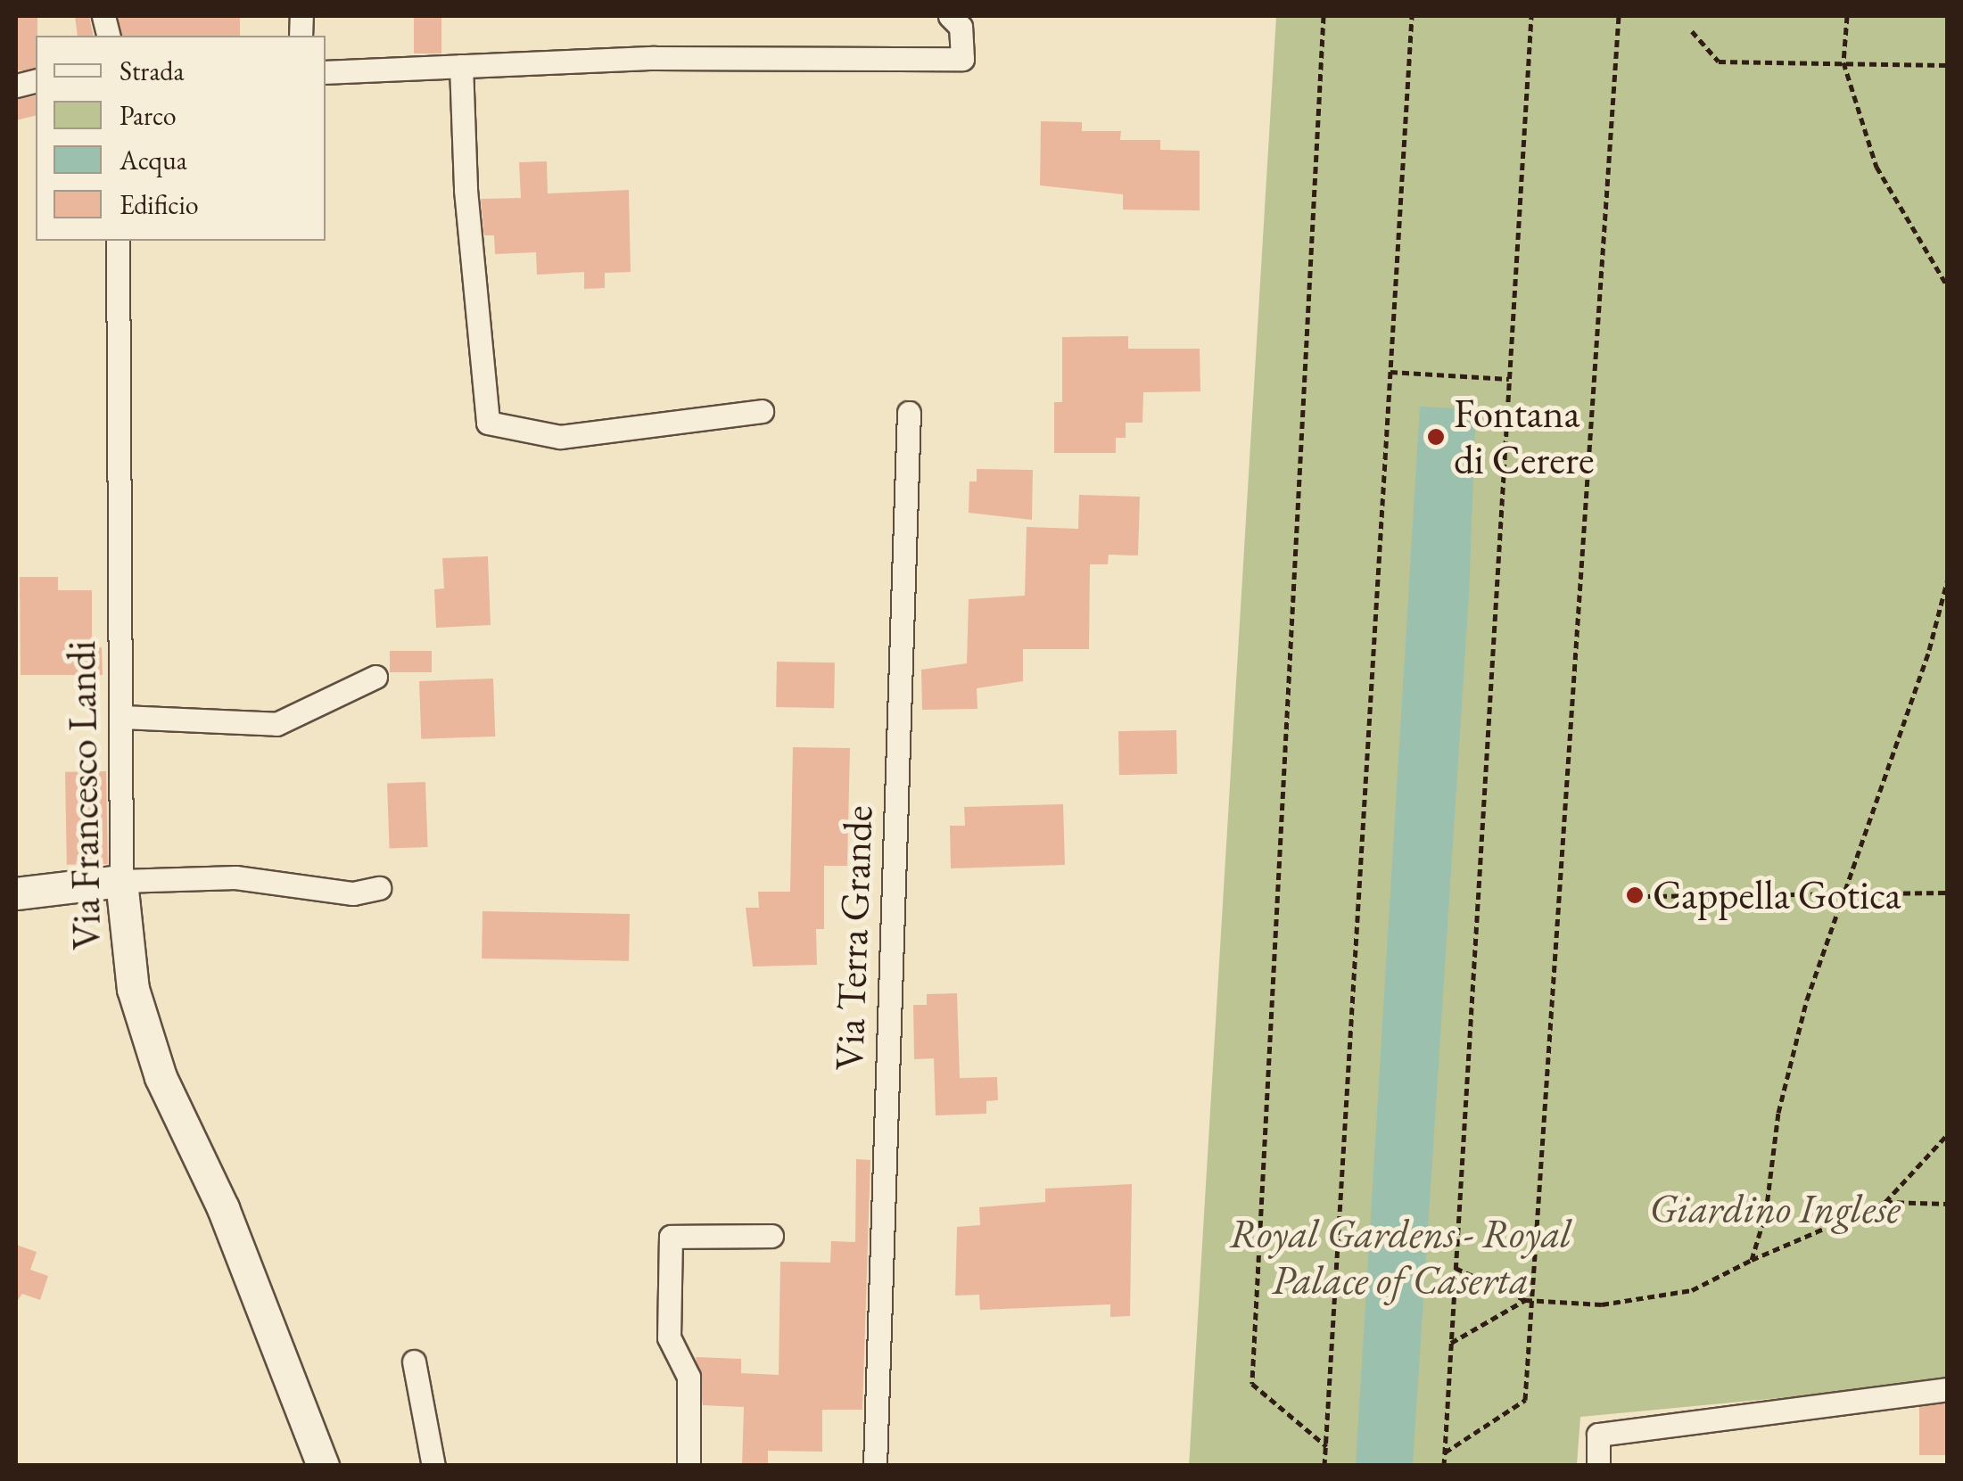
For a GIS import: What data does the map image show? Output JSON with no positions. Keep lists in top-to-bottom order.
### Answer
{
  "streets": {
    "street": ["Via Francesco Landi", "Via Terra Grande"]
  },
  "parks": ["Giardino Inglese", "Royal Gardens - Royal Palace of Caserta"],
  "places": ["Fontana di Cerere", "Cappella Gotica"],
  "legend": [
    "Strada",
    "Parco",
    "Acqua",
    "Edificio"
  ]
}
